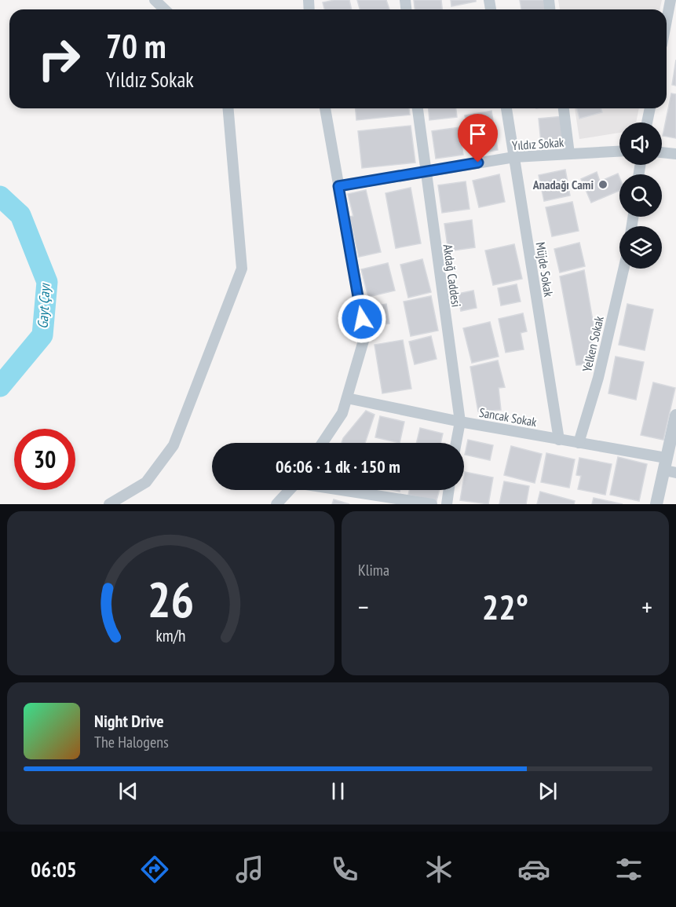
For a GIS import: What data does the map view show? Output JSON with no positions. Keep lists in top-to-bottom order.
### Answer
{
  "streets": {
    "street": [
      "Yıldız Sokak",
      "Müjde Sokak",
      "Akdağ Caddesi",
      "Yelken Sokak",
      "Sancak Sokak"
    ]
  },
  "crossings": [
    ["Yıldız Sokak", "Müjde Sokak"],
    ["Yıldız Sokak", "Akdağ Caddesi"],
    ["Müjde Sokak", "Sancak Sokak"],
    ["Akdağ Caddesi", "Sancak Sokak"],
    ["Yelken Sokak", "Sancak Sokak"]
  ],
  "water": ["Gayt Çayı"],
  "places": ["Anadağı Cami"],
  "page": {
    "turn": ["70 m", "Yıldız Sokak"],
    "limit": "30",
    "trip": "06:06 · 1 dk · 150 m",
    "tile": "Klima",
    "heat": ["−", "22°", "+"],
    "song": ["Night Drive", "The Halogens"],
    "tabs": "06:05",
    "gauge": ["26", "km/h"]
  }
}
